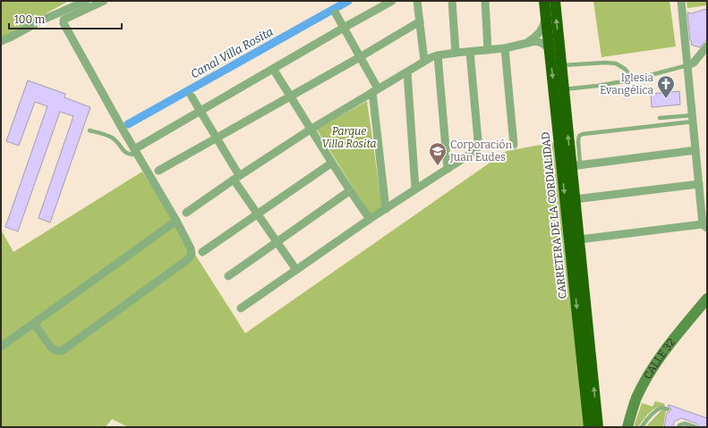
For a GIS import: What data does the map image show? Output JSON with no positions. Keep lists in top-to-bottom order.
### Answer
{
  "streets": {
    "highway": ["CARRETERA DE LA CORDIALIDAD"],
    "street": ["CALLE 32"]
  },
  "water": ["Canal Villa Rosita"],
  "parks": ["Parque Villa Rosita"],
  "places": {
    "church": ["Iglesia Evangélica"],
    "school or university": ["Corporación Juan Eudes"]
  },
  "scale_bar": "100 m"
}
